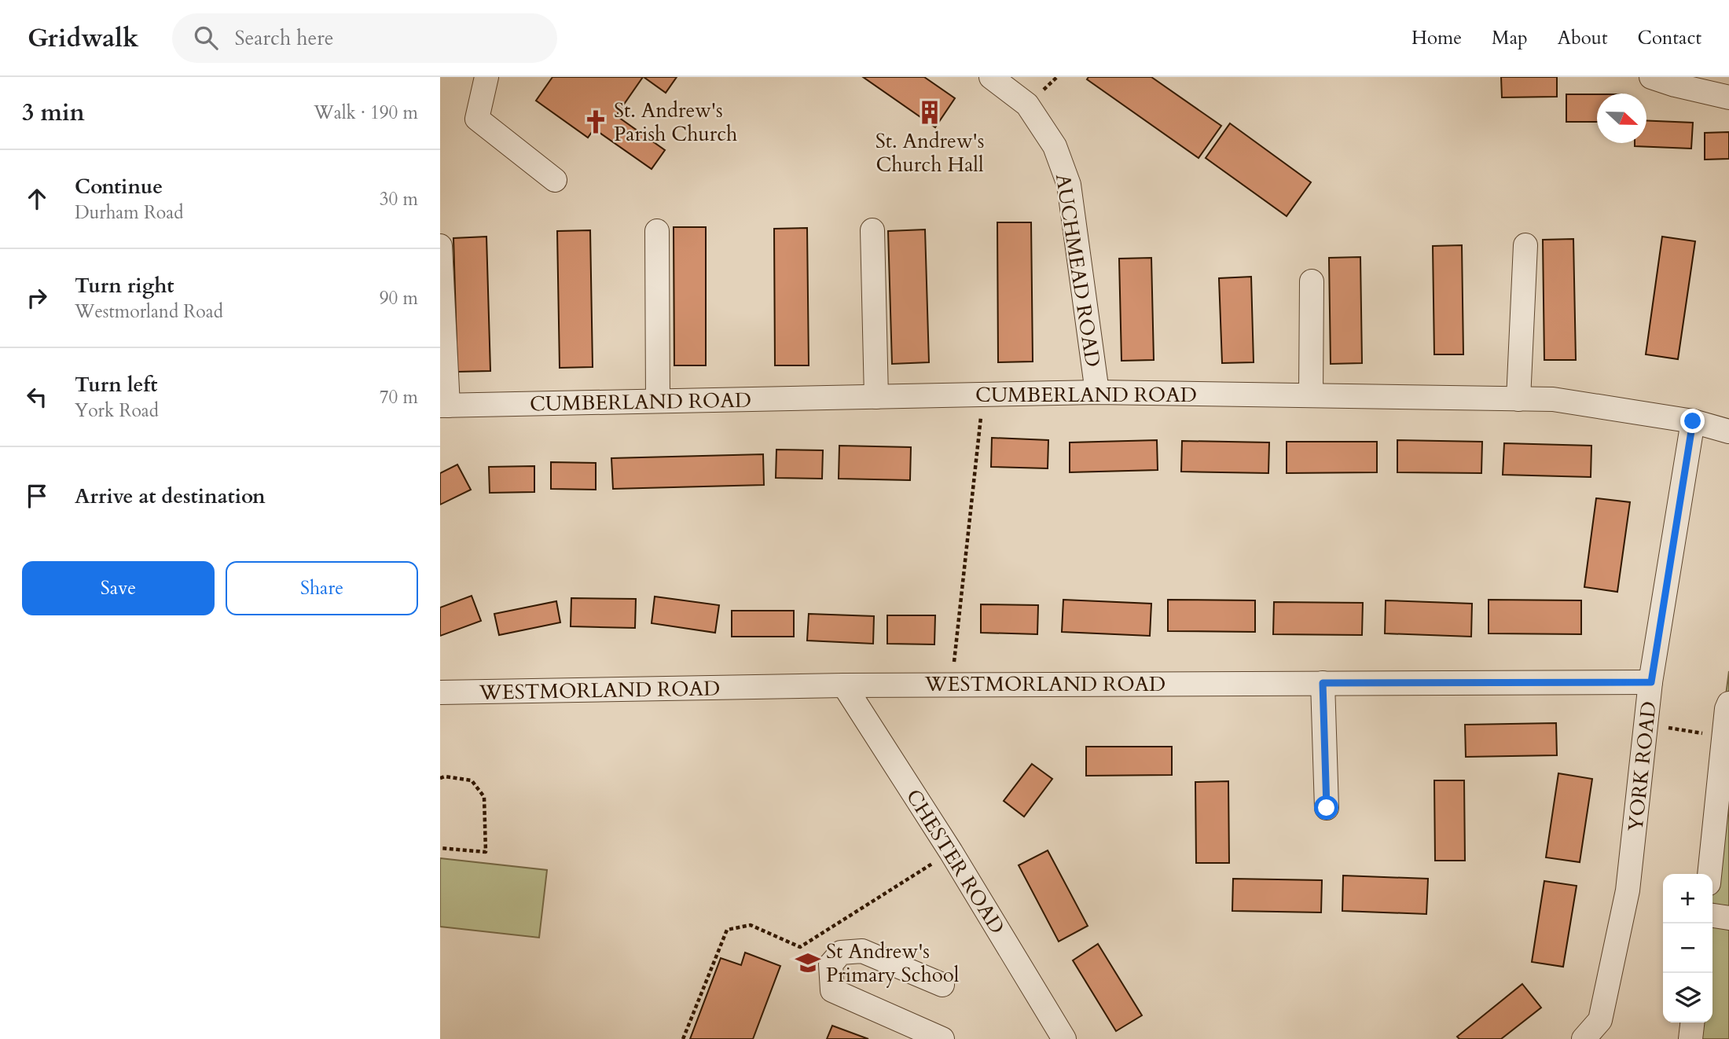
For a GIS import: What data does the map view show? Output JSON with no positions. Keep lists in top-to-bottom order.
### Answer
{
  "streets": {
    "street": [
      "AUCHMEAD ROAD",
      "CUMBERLAND ROAD",
      "WESTMORLAND ROAD",
      "YORK ROAD",
      "CHESTER ROAD"
    ]
  },
  "crossings": [
    ["AUCHMEAD ROAD", "CUMBERLAND ROAD"],
    ["CUMBERLAND ROAD", "YORK ROAD"],
    ["WESTMORLAND ROAD", "YORK ROAD"],
    ["WESTMORLAND ROAD", "CHESTER ROAD"]
  ],
  "places": {
    "building": ["St. Andrew's Church Hall"],
    "church": ["St. Andrew's Parish Church"],
    "school or university": ["St Andrew's Primary School"]
  },
  "north": "right",
  "page": {
    "header": "Gridwalk",
    "search": "Search here",
    "nav": [
      "Home",
      "Map",
      "About",
      "Contact"
    ],
    "heading": ["3 min", "Walk · 190 m"],
    "list": [
      ["Continue", "Durham Road", "30 m"],
      ["Turn right", "Westmorland Road", "90 m"],
      ["Turn left", "York Road", "70 m"],
      "Arrive at destination"
    ],
    "buttons": ["Save", "Share"],
    "map_buttons": ["+", "−"]
  }
}
